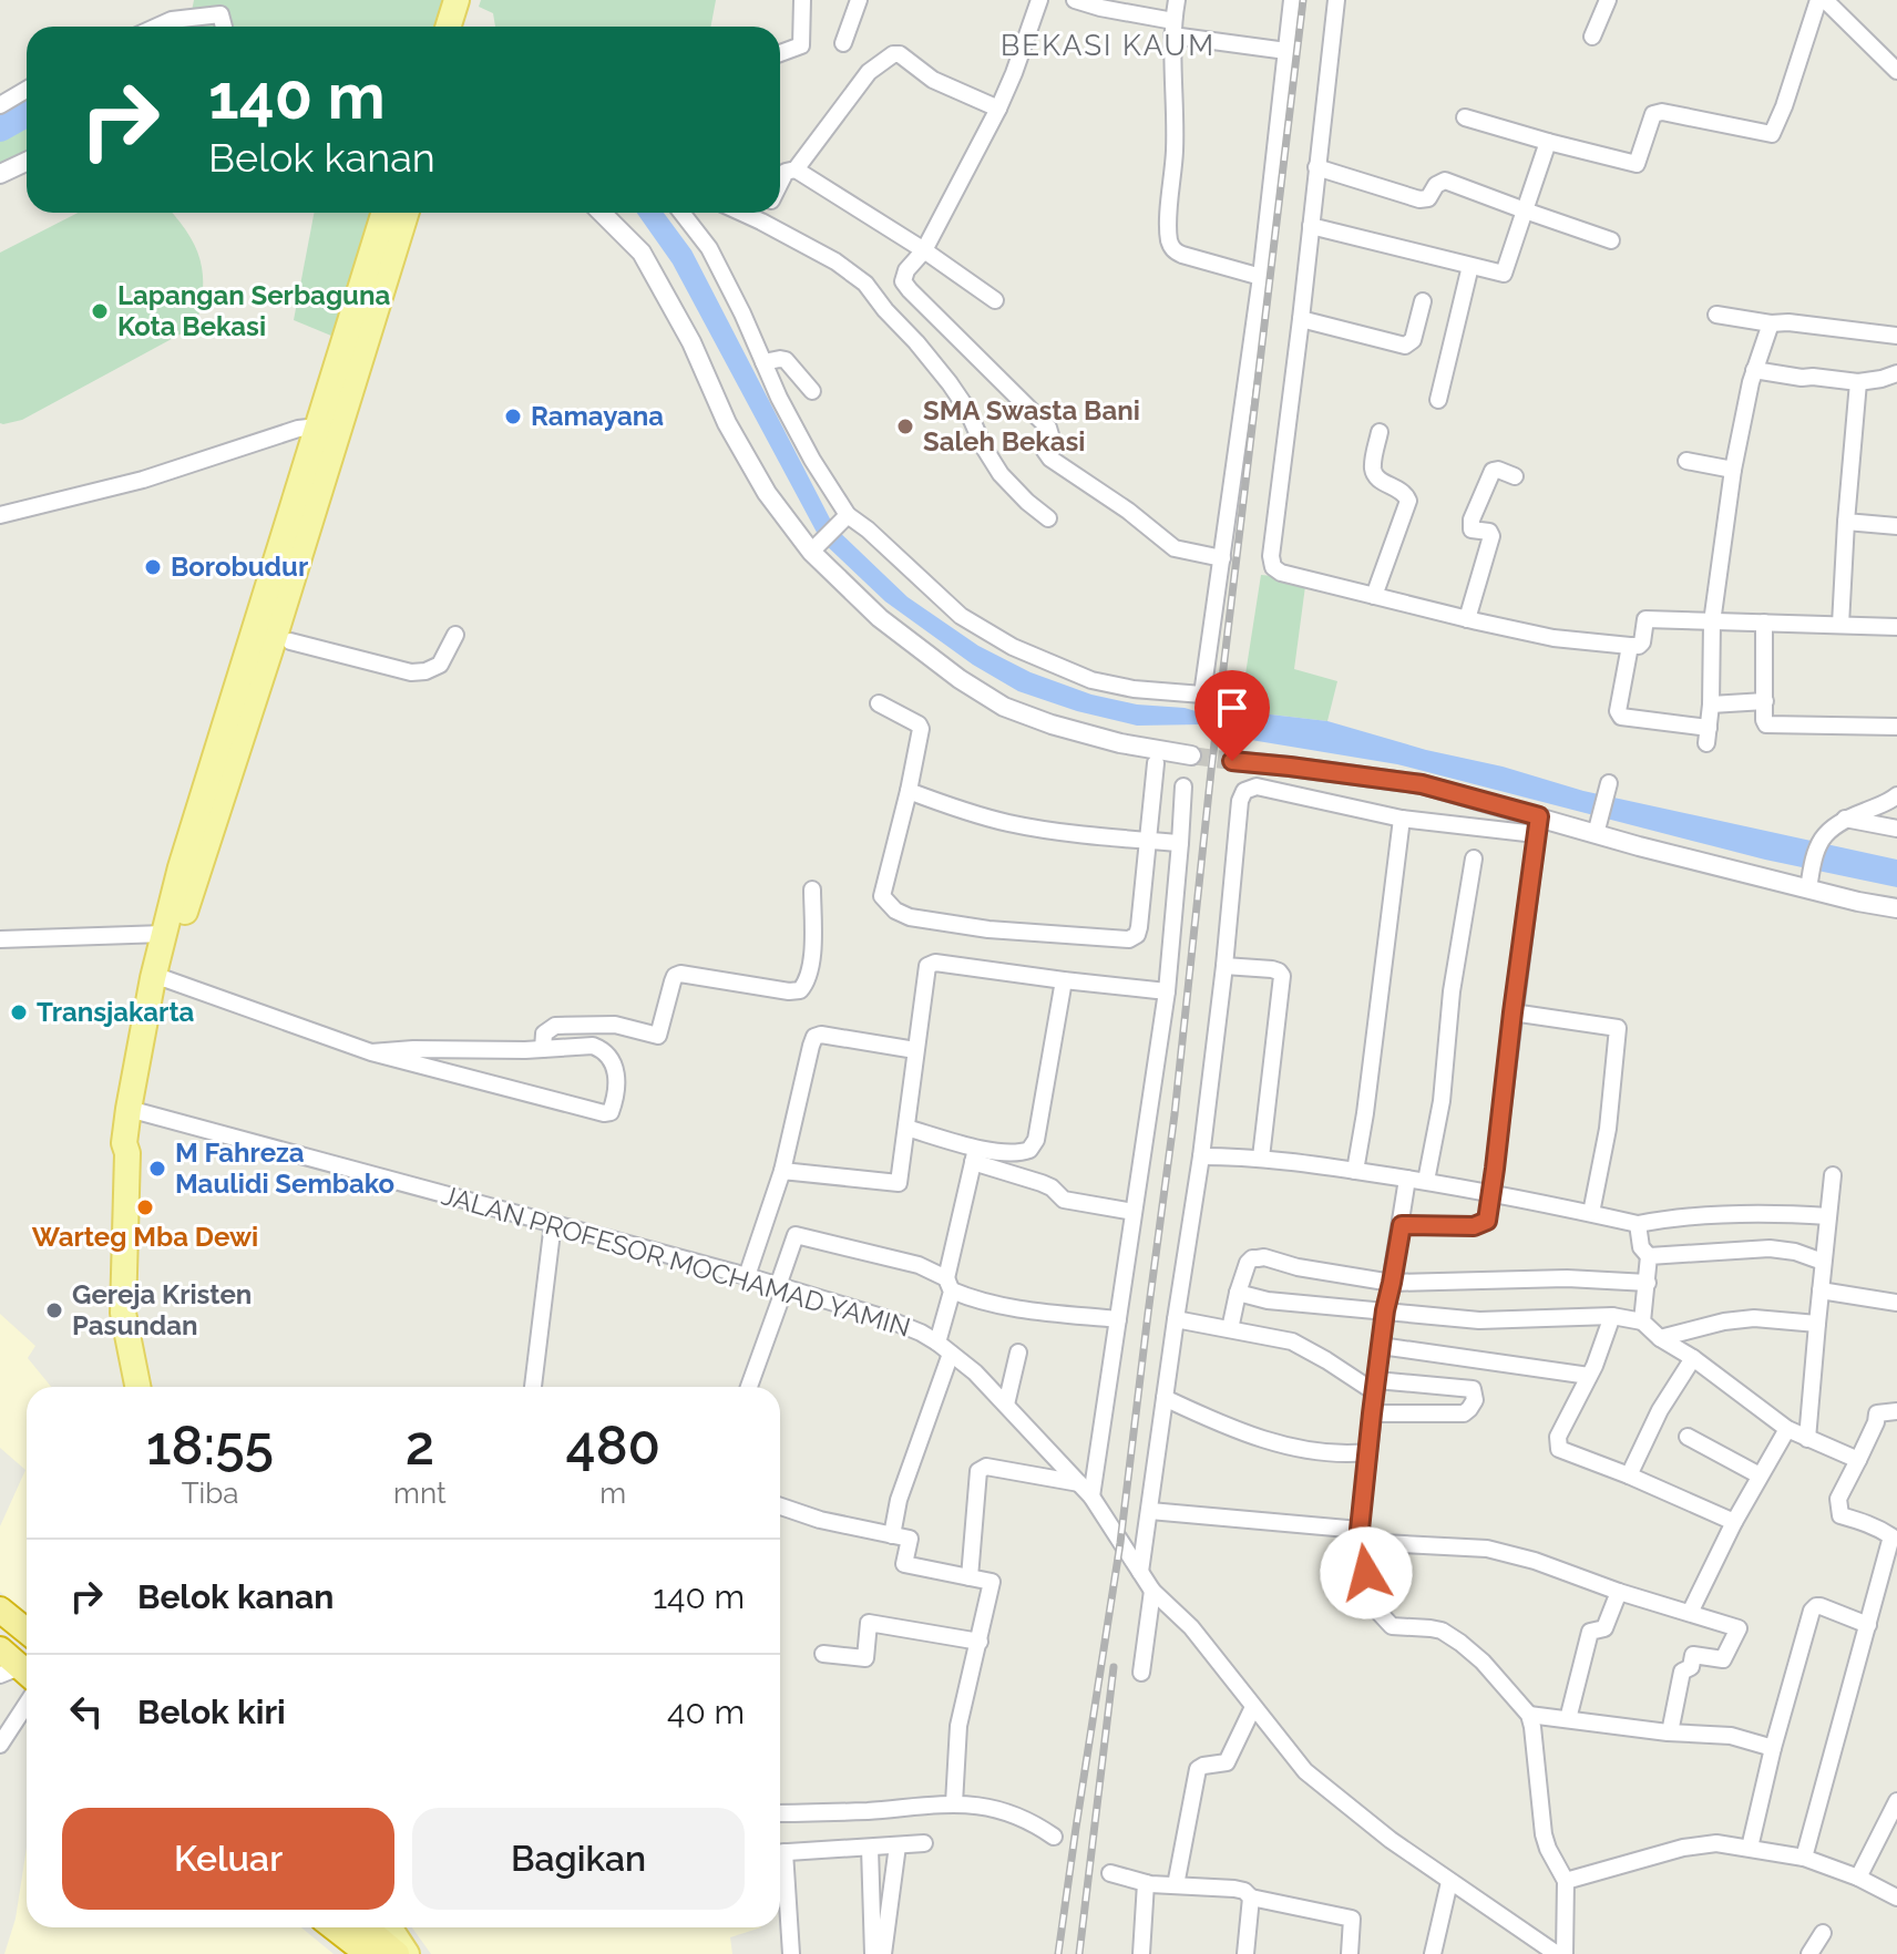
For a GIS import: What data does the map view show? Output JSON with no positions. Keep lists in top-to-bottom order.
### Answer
{
  "streets": {
    "street": ["JALAN PROFESOR MOCHAMAD YAMIN"]
  },
  "districts": ["BEKASI KAUM"],
  "places": [
    "Lapangan Serbaguna Kota Bekasi",
    "Ramayana",
    "SMA Swasta Bani Saleh Bekasi",
    "Borobudur",
    "Transjakarta",
    "M Fahreza Maulidi Sembako",
    "Warteg Mba Dewi",
    "Gereja Kristen Pasundan"
  ],
  "page": {
    "turn": ["140 m", "Belok kanan"],
    "eta": [
      "18:55",
      "Tiba",
      "2",
      "mnt",
      "480",
      "m"
    ],
    "list": [
      {
        "name": "Belok kanan",
        "value": "140 m"
      },
      {
        "name": "Belok kiri",
        "value": "40 m"
      }
    ],
    "buttons": ["Keluar", "Bagikan"]
  }
}
